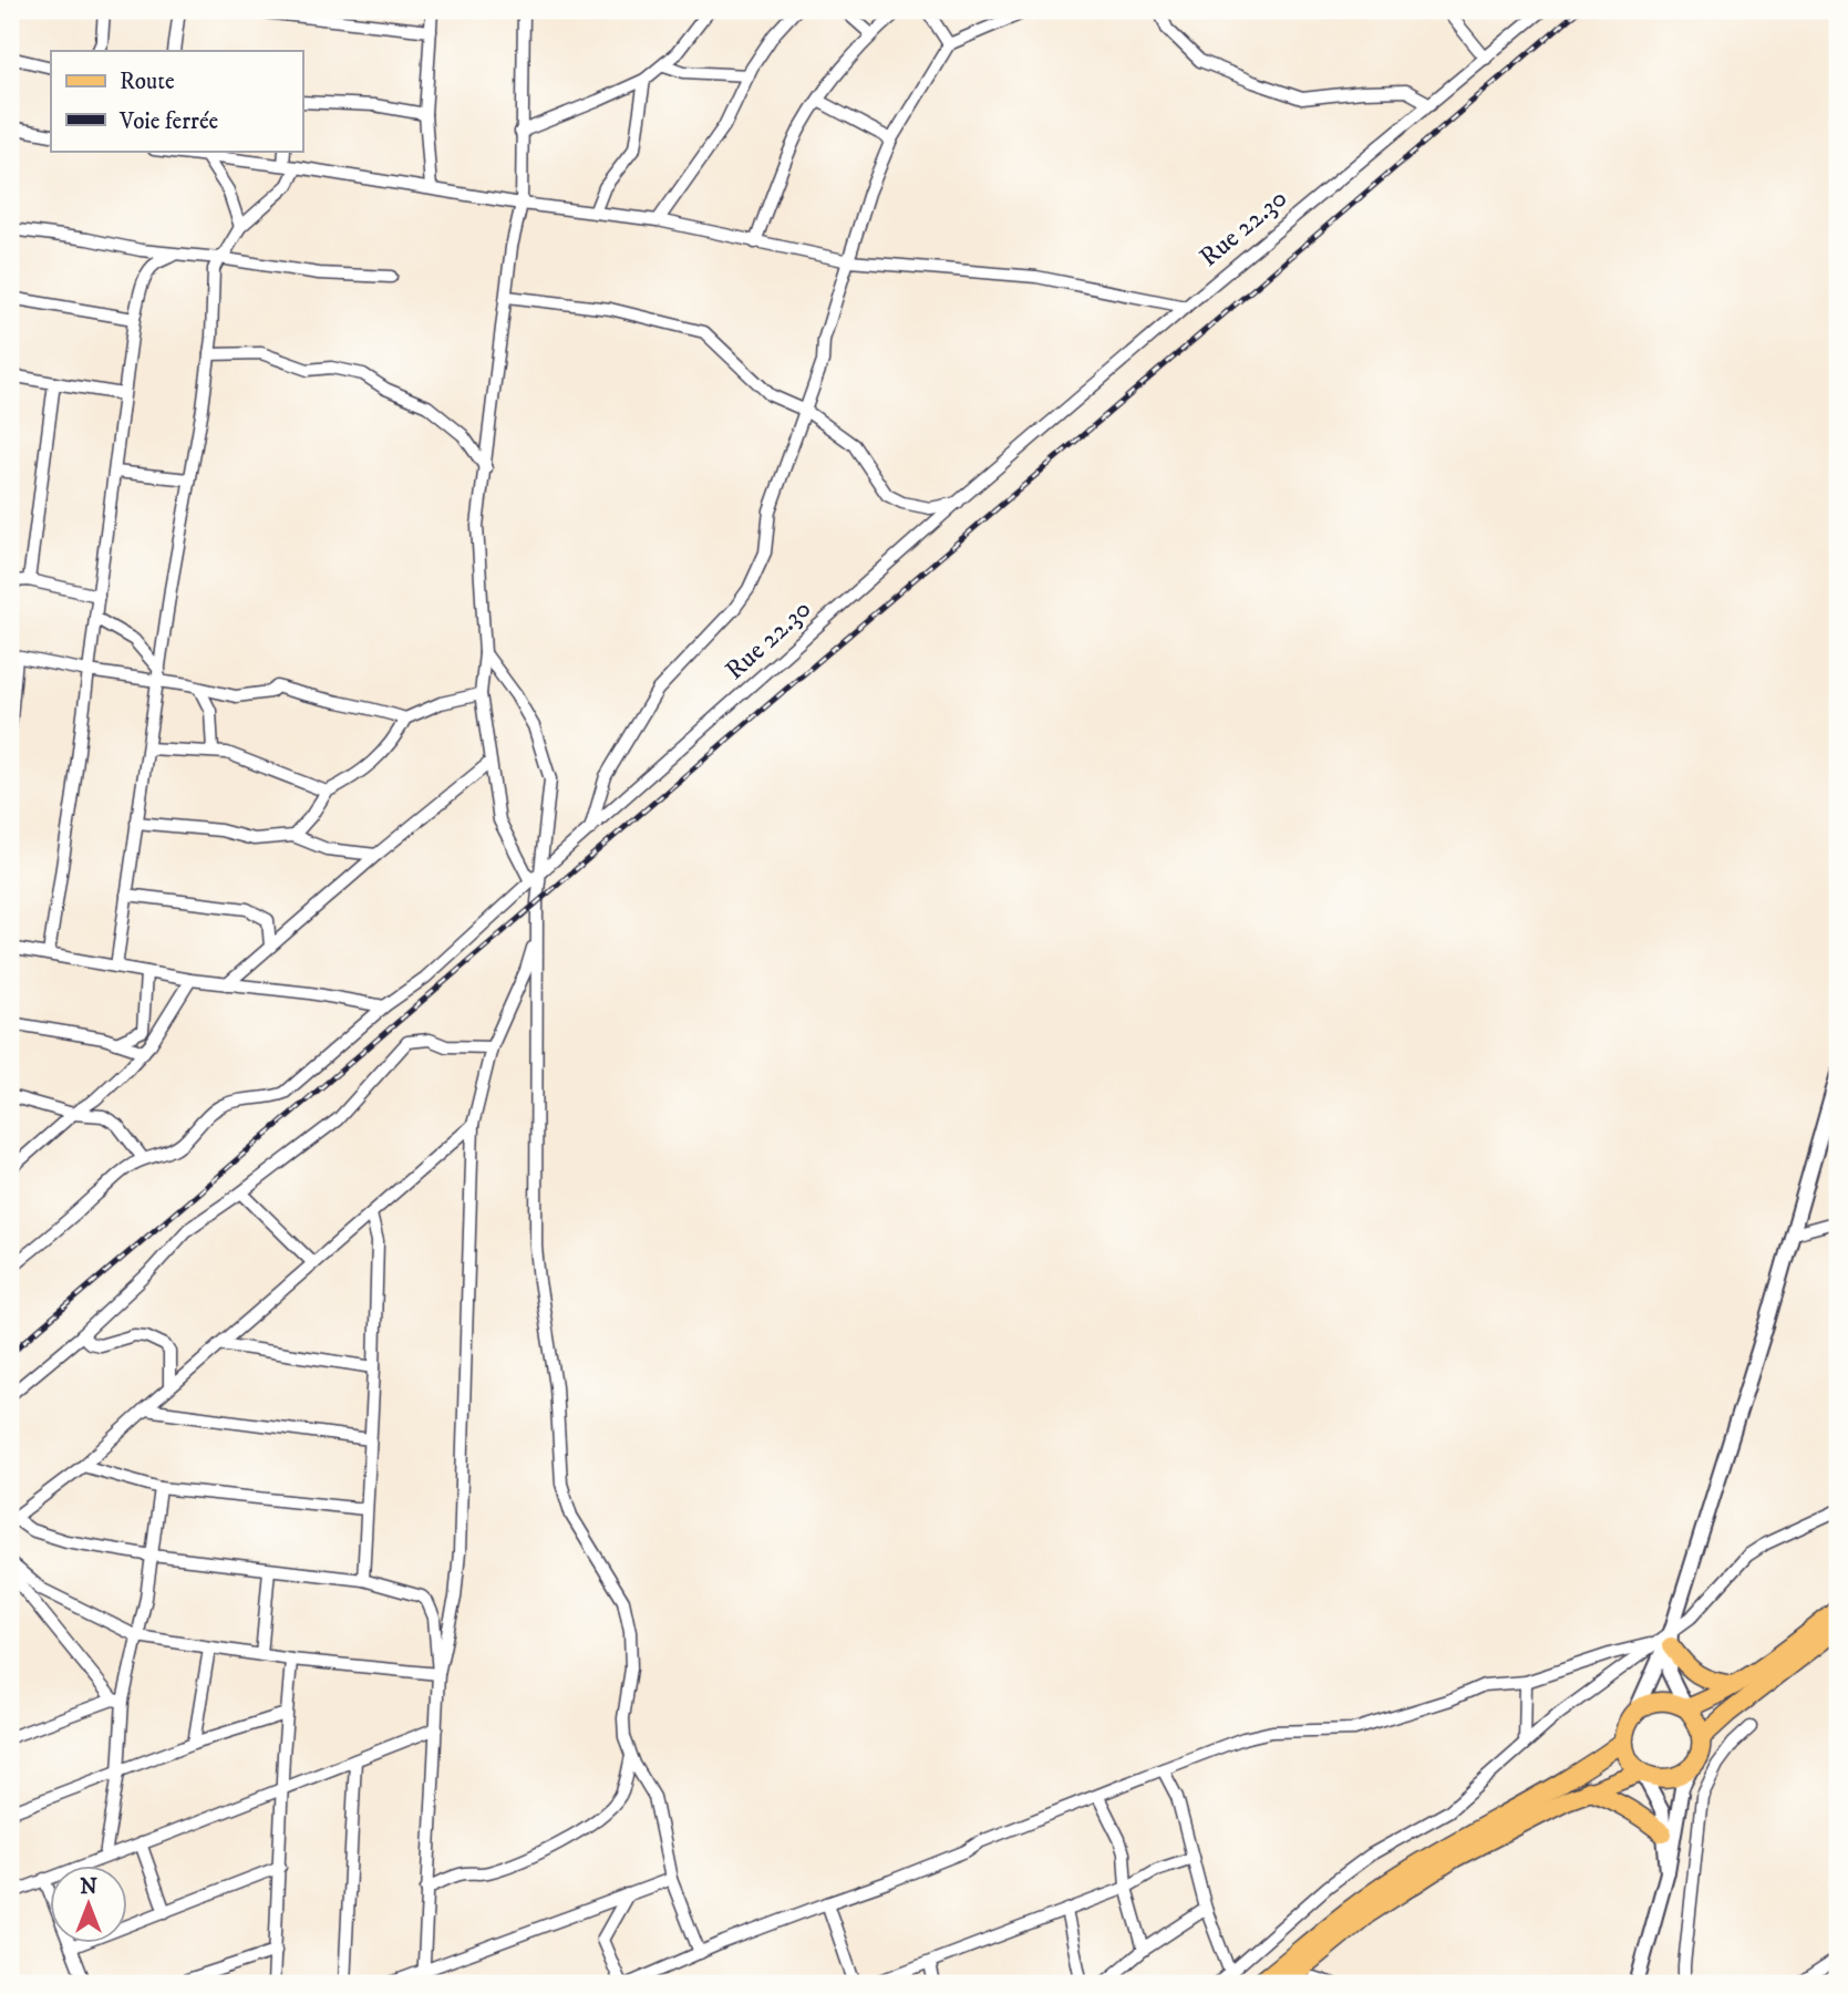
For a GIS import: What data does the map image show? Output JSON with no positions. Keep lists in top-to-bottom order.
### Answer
{
  "streets": {
    "street": ["Rue 22.30"]
  },
  "legend": ["Route", "Voie ferrée"],
  "north": "top"
}
